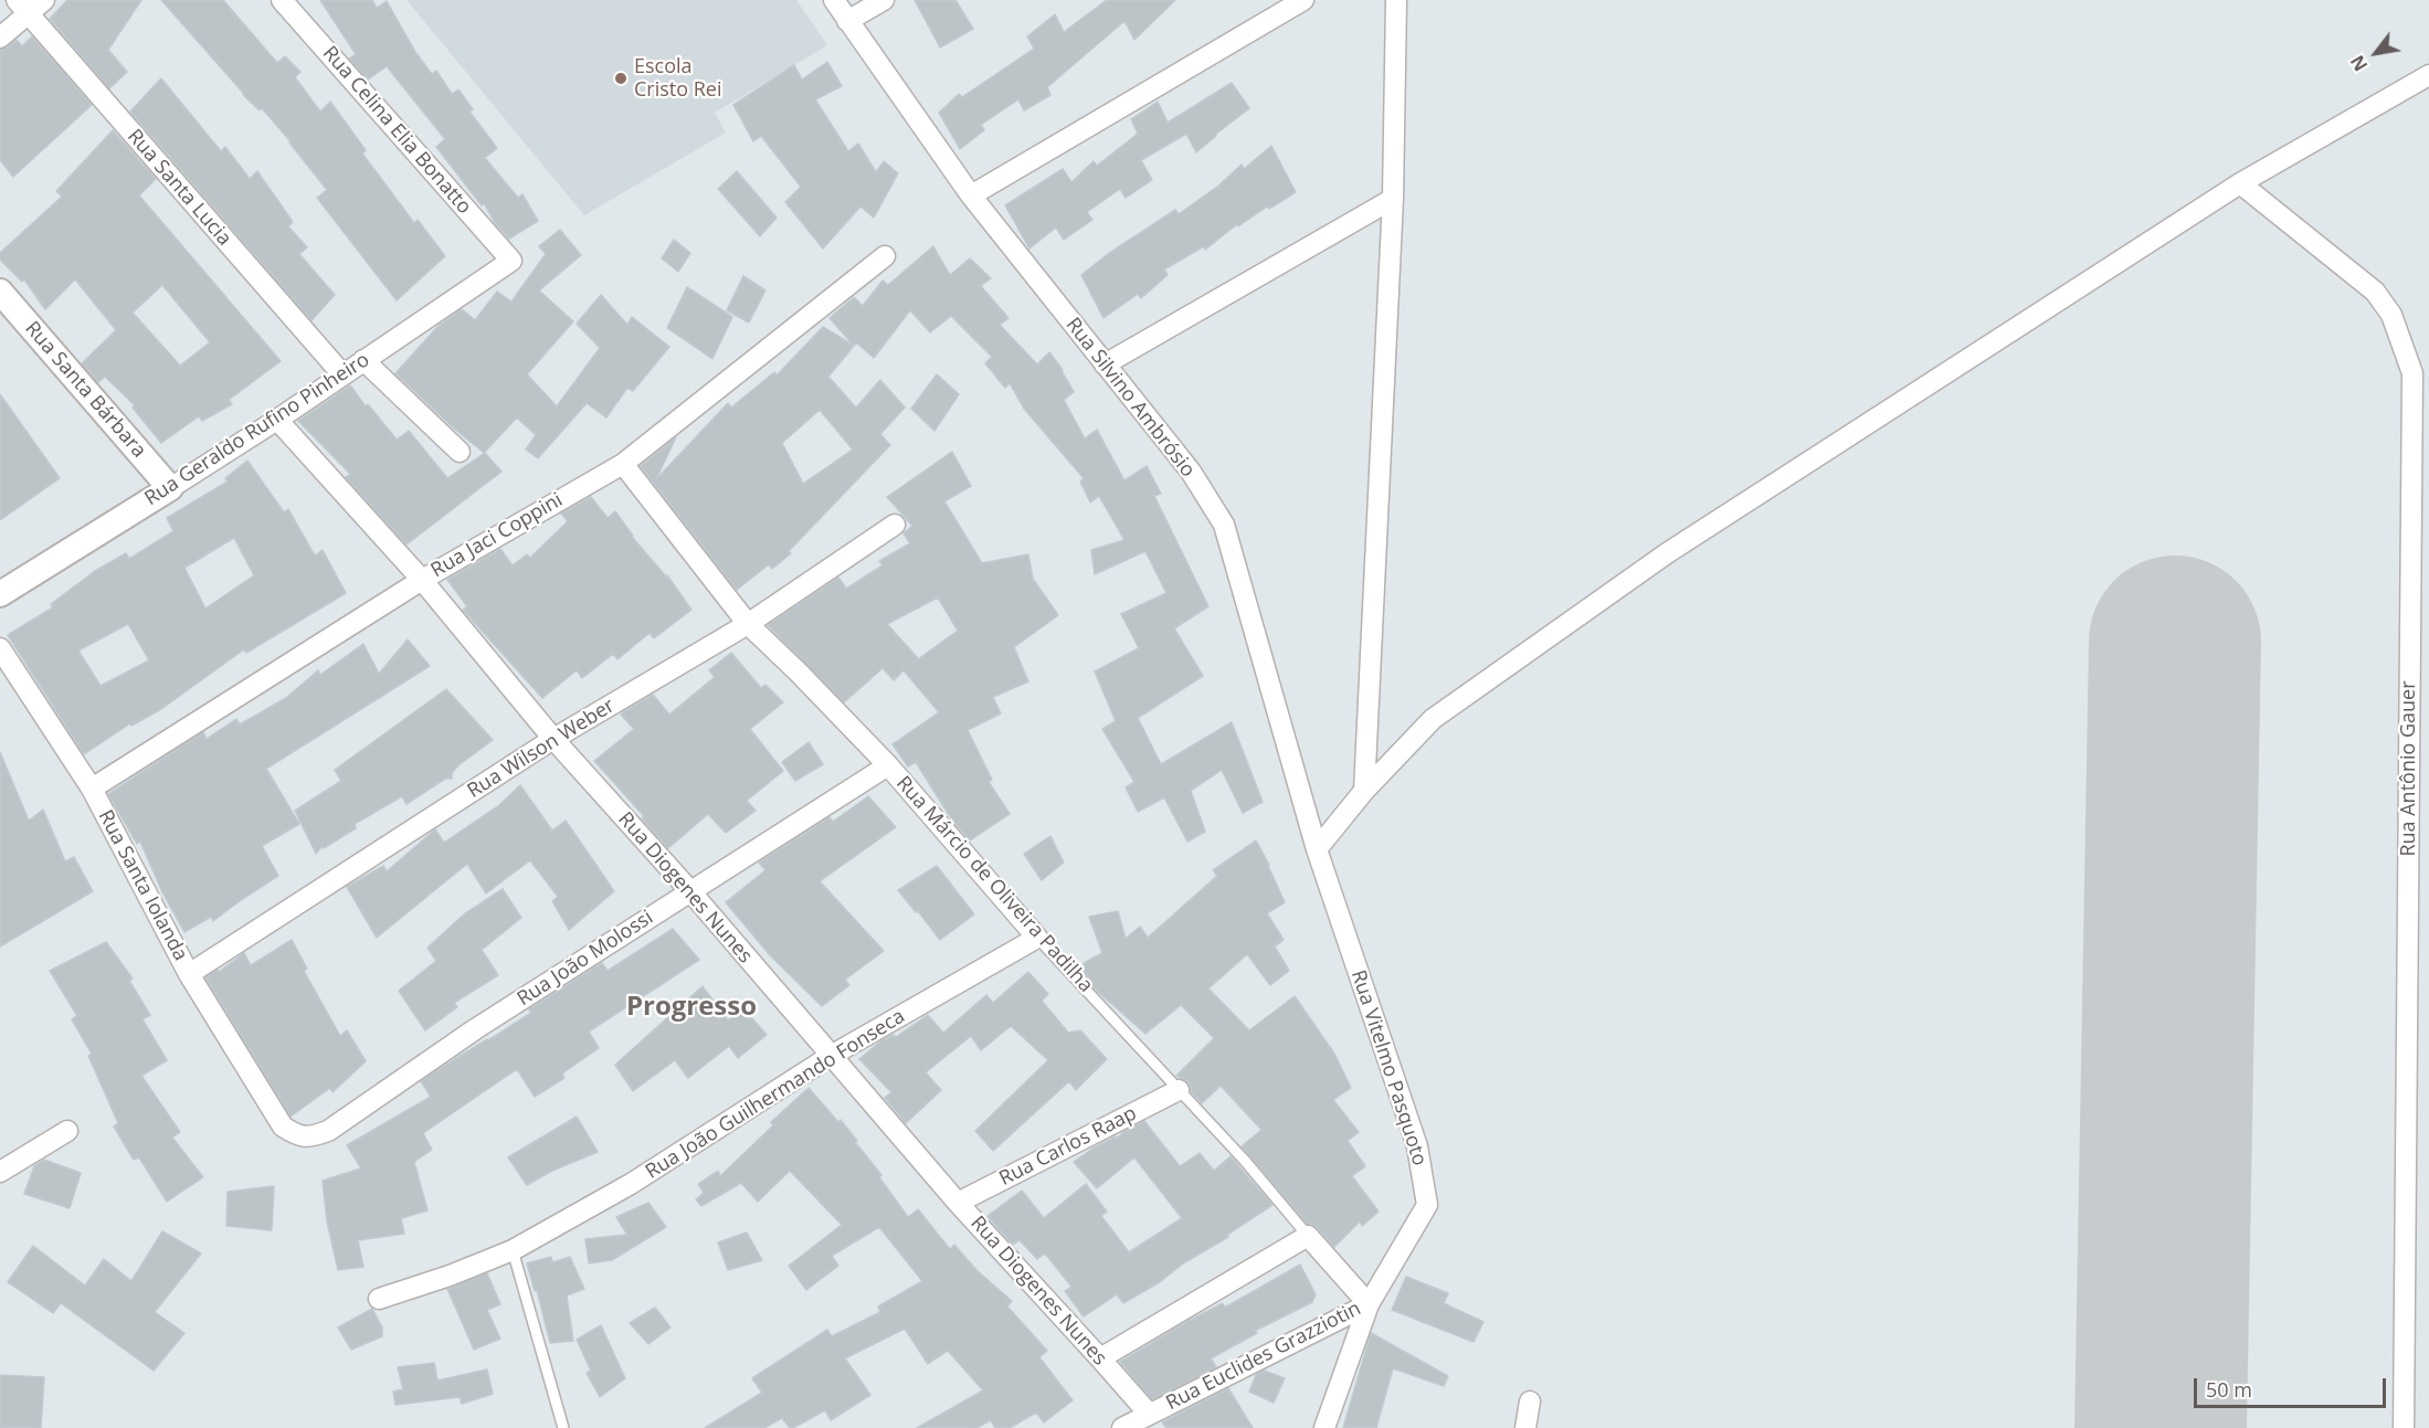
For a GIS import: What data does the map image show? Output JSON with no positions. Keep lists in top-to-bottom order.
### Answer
{
  "streets": {
    "street": [
      "Rua Celina Elia Bonatto",
      "Rua Santa Lucia",
      "Rua Santa Bárbara",
      "Rua Silvino Ambrósio",
      "Rua Geraldo Rufino Pinheiro",
      "Rua Jaci Coppini",
      "Rua Wilson Weber",
      "Rua Antônio Gauer",
      "Rua Márcio de Oliveira Padilha",
      "Rua Santa Iolanda",
      "Rua Diogenes Nunes",
      "Rua João Molossi",
      "Rua Vitelmo Pasquoto",
      "Rua João Guilhermando Fonseca",
      "Rua Carlos Raap",
      "Rua Euclides Grazziotin"
    ]
  },
  "crossings": [
    ["Rua Celina Elia Bonatto", "Rua Geraldo Rufino Pinheiro"],
    ["Rua Santa Lucia", "Rua Geraldo Rufino Pinheiro"],
    ["Rua Santa Bárbara", "Rua Geraldo Rufino Pinheiro"],
    ["Rua Silvino Ambrósio", "Rua Vitelmo Pasquoto"],
    ["Rua Geraldo Rufino Pinheiro", "Rua Diogenes Nunes"],
    ["Rua Jaci Coppini", "Rua Márcio de Oliveira Padilha"],
    ["Rua Jaci Coppini", "Rua Santa Iolanda"],
    ["Rua Jaci Coppini", "Rua Diogenes Nunes"],
    ["Rua Wilson Weber", "Rua Márcio de Oliveira Padilha"],
    ["Rua Wilson Weber", "Rua Santa Iolanda"],
    ["Rua Wilson Weber", "Rua Diogenes Nunes"],
    ["Rua Márcio de Oliveira Padilha", "Rua João Molossi"],
    ["Rua Márcio de Oliveira Padilha", "Rua Vitelmo Pasquoto"],
    ["Rua Márcio de Oliveira Padilha", "Rua João Guilhermando Fonseca"],
    ["Rua Márcio de Oliveira Padilha", "Rua Carlos Raap"],
    ["Rua Márcio de Oliveira Padilha", "Rua Euclides Grazziotin"],
    ["Rua Santa Iolanda", "Rua João Molossi"],
    ["Rua Diogenes Nunes", "Rua João Molossi"],
    ["Rua Diogenes Nunes", "Rua João Guilhermando Fonseca"],
    ["Rua Diogenes Nunes", "Rua Carlos Raap"],
    ["Rua Diogenes Nunes", "Rua Euclides Grazziotin"],
    ["Rua Vitelmo Pasquoto", "Rua Euclides Grazziotin"]
  ],
  "districts": ["Progresso"],
  "places": ["Escola Cristo Rei"],
  "scale_bar": "50 m",
  "north": "bottom left"
}
